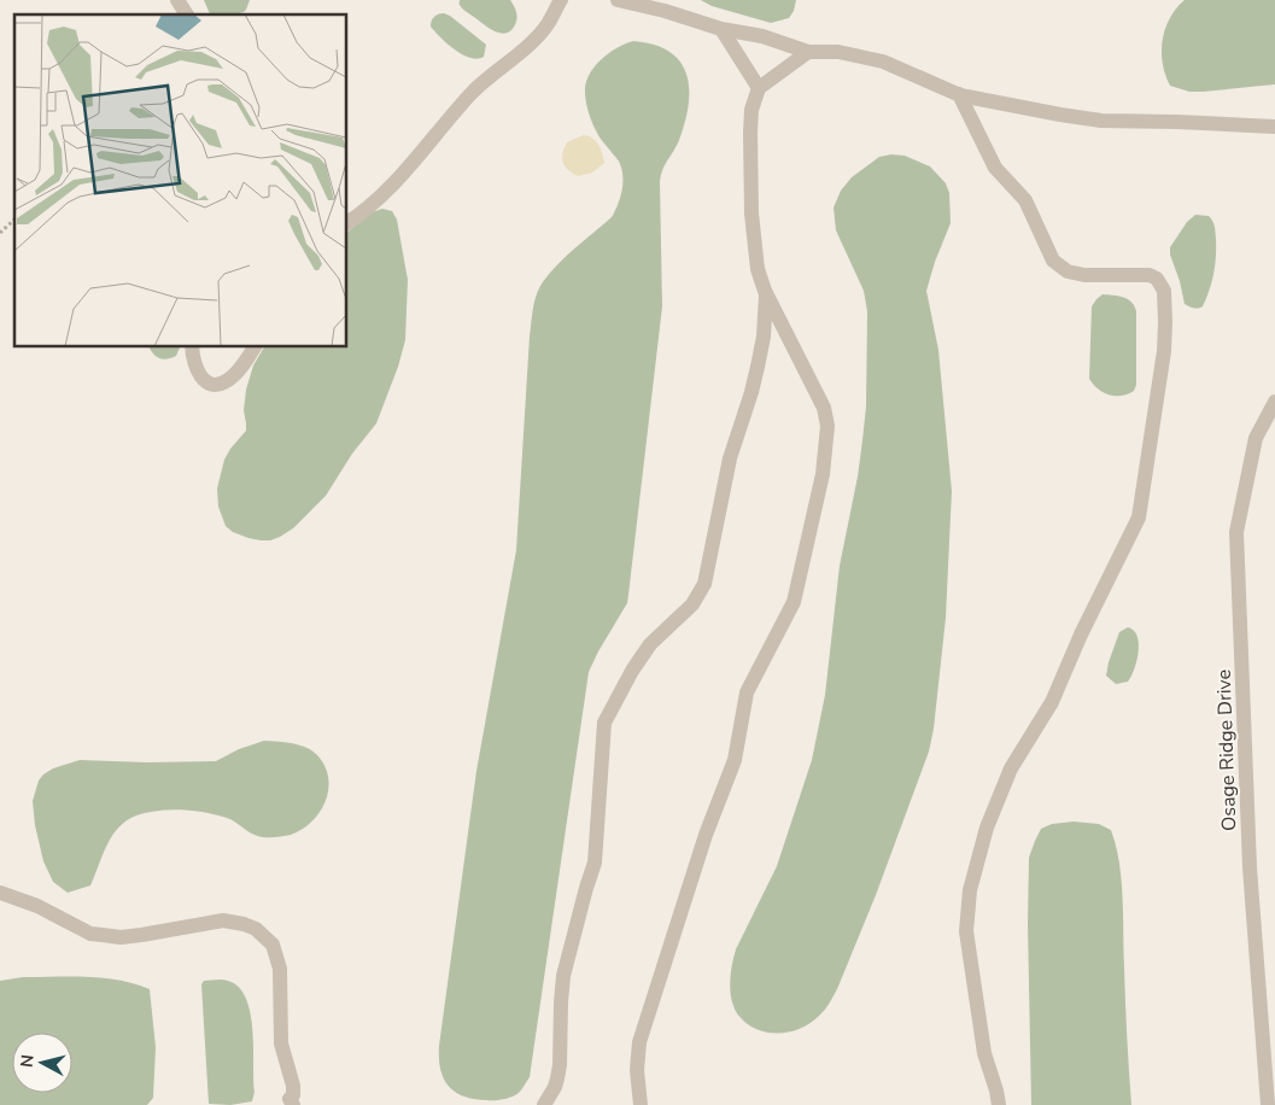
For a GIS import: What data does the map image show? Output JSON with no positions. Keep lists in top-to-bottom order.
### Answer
{
  "streets": {
    "street": ["Osage Ridge Drive"]
  },
  "north": "left"
}
